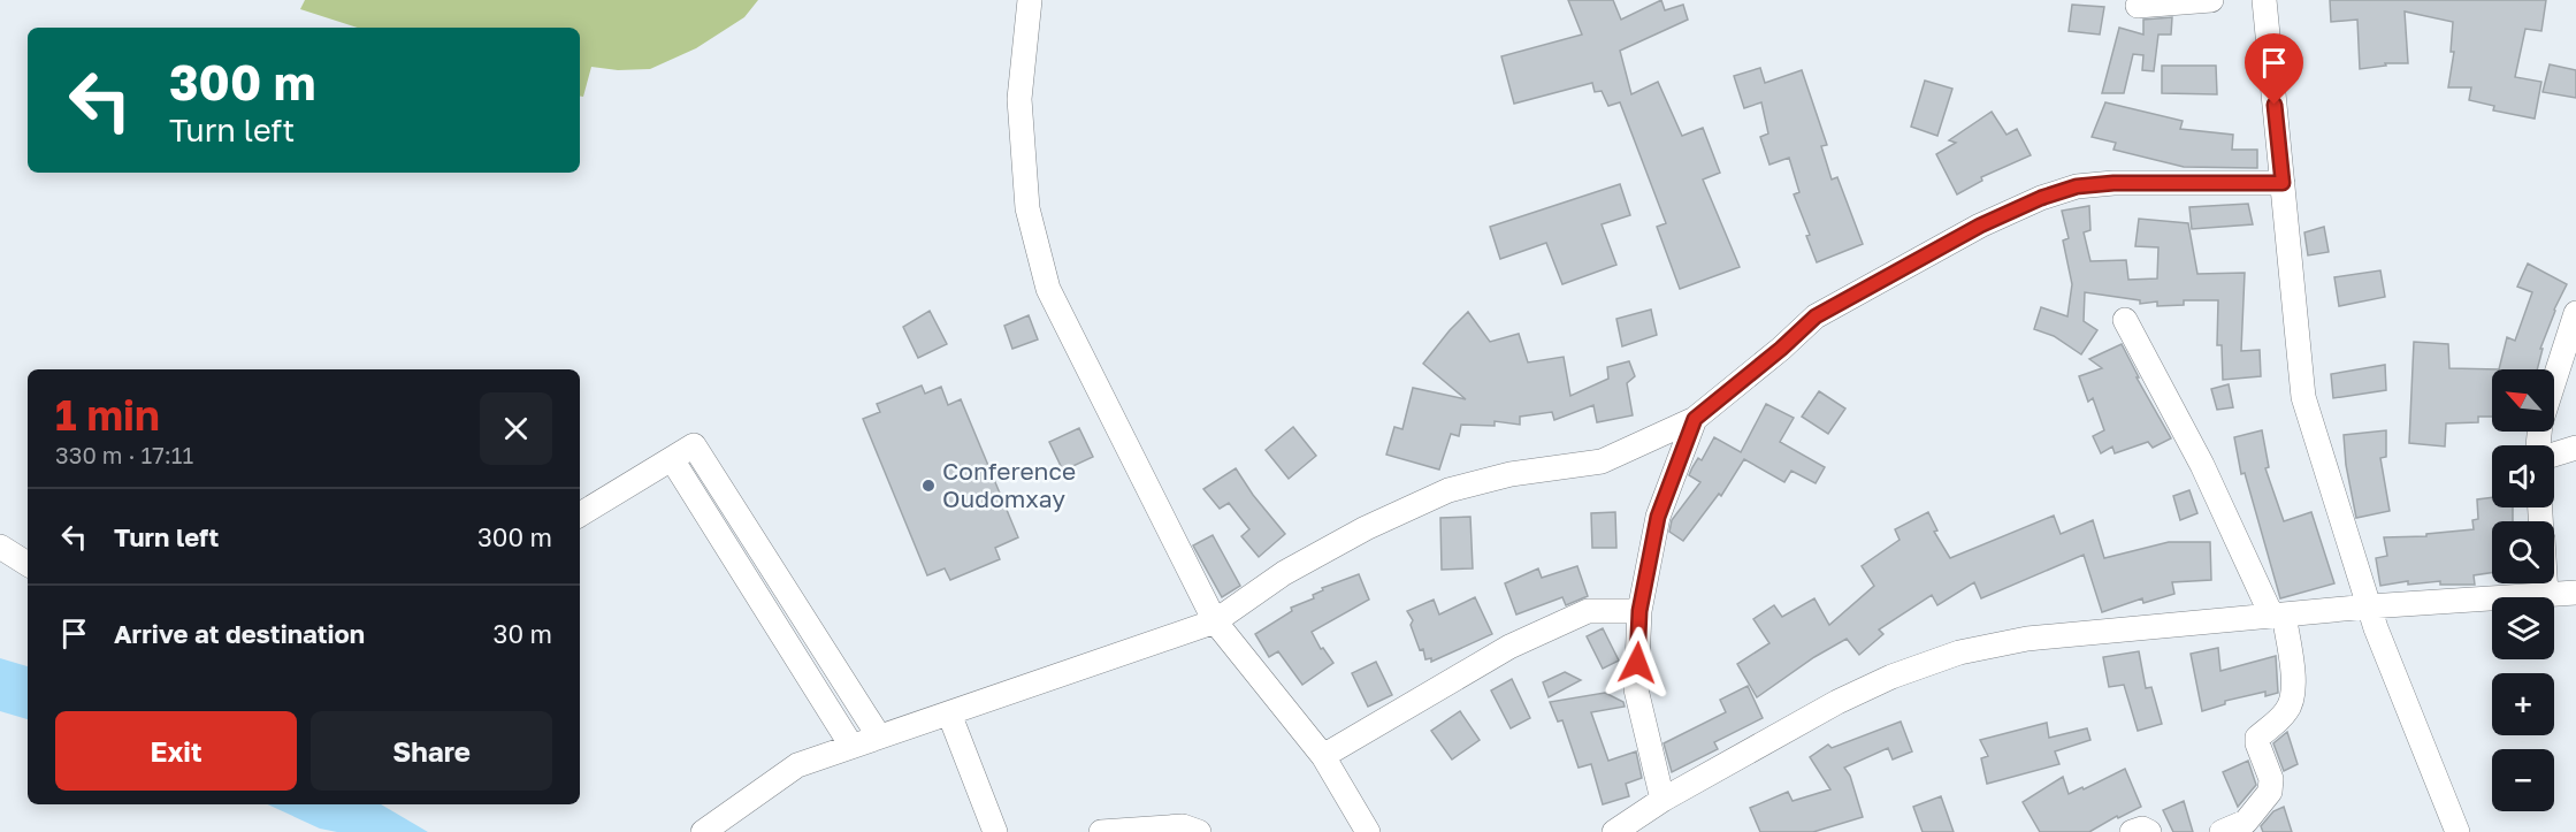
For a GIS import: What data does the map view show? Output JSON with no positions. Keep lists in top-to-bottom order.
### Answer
{
  "places": ["Conference Oudomxay"],
  "north": "top left",
  "page": {
    "turn": ["300 m", "Turn left"],
    "map_buttons": ["+", "−"],
    "heading": ["1 min", "330 m · 17:11"],
    "list": [
      {
        "name": "Turn left",
        "value": "300 m"
      },
      {
        "name": "Arrive at destination",
        "value": "30 m"
      }
    ],
    "buttons": ["Exit", "Share"]
  }
}
